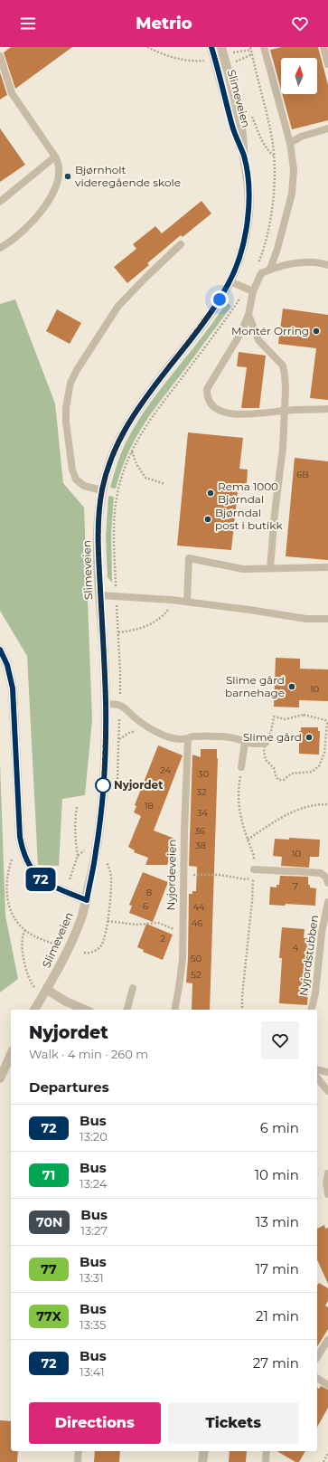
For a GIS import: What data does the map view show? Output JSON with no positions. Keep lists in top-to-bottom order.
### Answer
{
  "streets": {
    "street": ["Slimeveien"],
    "lane": ["Nyjordeveien", "Nyjordstubben"]
  },
  "places": [
    "Bjørnholt videregående skole",
    "Montér Orring",
    "Rema 1000 Bjørndal",
    "Bjørndal post i butikk",
    "Slime gård barnehage",
    "Slime gård",
    "Nyjordet"
  ],
  "lines": ["bus line 72"],
  "house_numbers": [
    "6B",
    "10",
    "24",
    "30",
    "32",
    "18",
    "34",
    "36",
    "38",
    "10",
    "7",
    "8",
    "6",
    "44",
    "46",
    "2",
    "4",
    "50",
    "52"
  ],
  "north": "top",
  "page": {
    "header": "Metrio",
    "on_map": "72",
    "heading": [
      ["Nyjordet", "Walk · 4 min · 260 m"],
      "Departures"
    ],
    "list": [
      {
        "mark": "72",
        "name": "Bus",
        "note": "13:20",
        "value": "6 min"
      },
      {
        "mark": "71",
        "name": "Bus",
        "note": "13:24",
        "value": "10 min"
      },
      {
        "mark": "70N",
        "name": "Bus",
        "note": "13:27",
        "value": "13 min"
      },
      {
        "mark": "77",
        "name": "Bus",
        "note": "13:31",
        "value": "17 min"
      },
      {
        "mark": "77X",
        "name": "Bus",
        "note": "13:35",
        "value": "21 min"
      },
      {
        "mark": "72",
        "name": "Bus",
        "note": "13:41",
        "value": "27 min"
      }
    ],
    "buttons": ["Directions", "Tickets"]
  }
}
